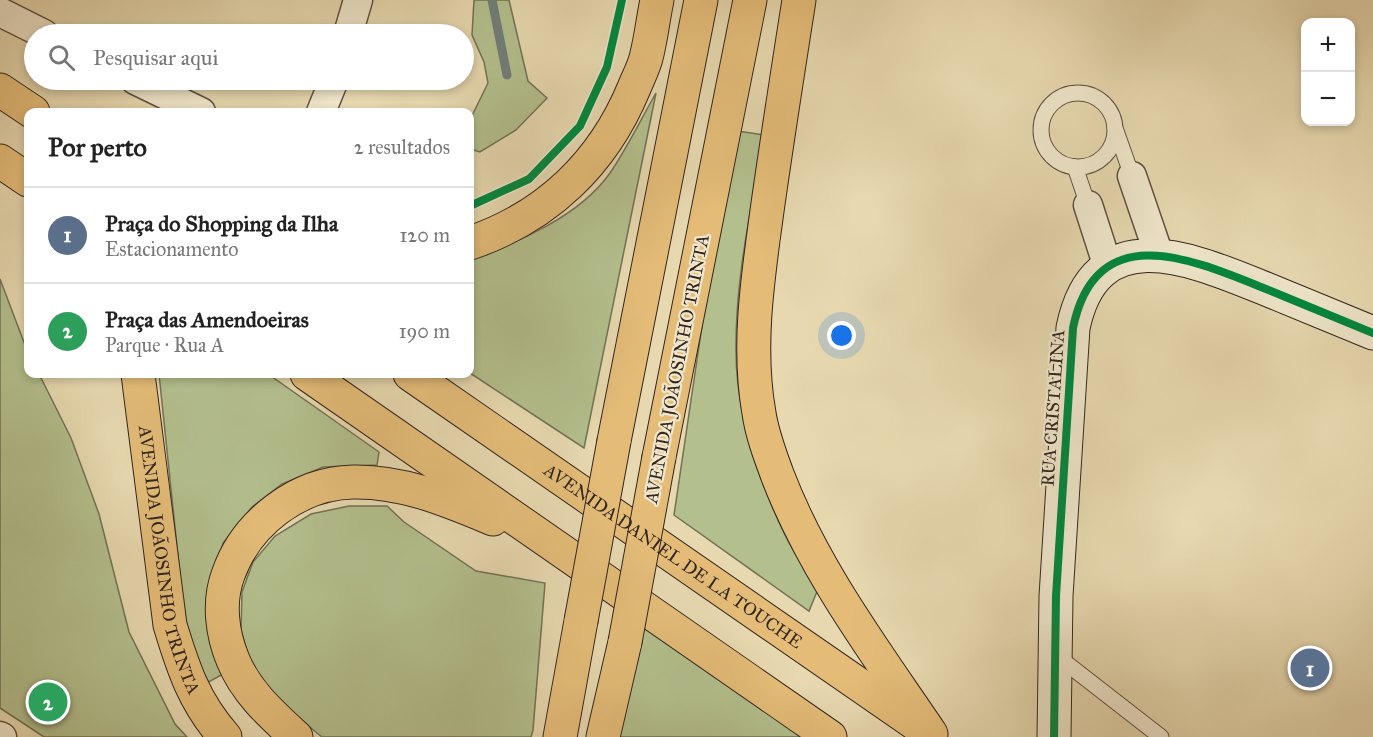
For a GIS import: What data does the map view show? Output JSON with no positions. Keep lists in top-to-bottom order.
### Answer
{
  "streets": {
    "main road": ["AVENIDA JOÃOSINHO TRINTA", "AVENIDA DANIEL DE LA TOUCHE"],
    "street": ["RUA CRISTALINA"]
  },
  "page": {
    "map_buttons": ["+", "−"],
    "search": "Pesquisar aqui",
    "heading": ["Por perto", "2 resultados"],
    "list": [
      {
        "mark": "1",
        "name": "Praça do Shopping da Ilha",
        "note": "Estacionamento",
        "value": "120 m"
      },
      {
        "mark": "2",
        "name": "Praça das Amendoeiras",
        "note": "Parque · Rua A",
        "value": "190 m"
      }
    ],
    "pins": ["1", "2"]
  }
}
